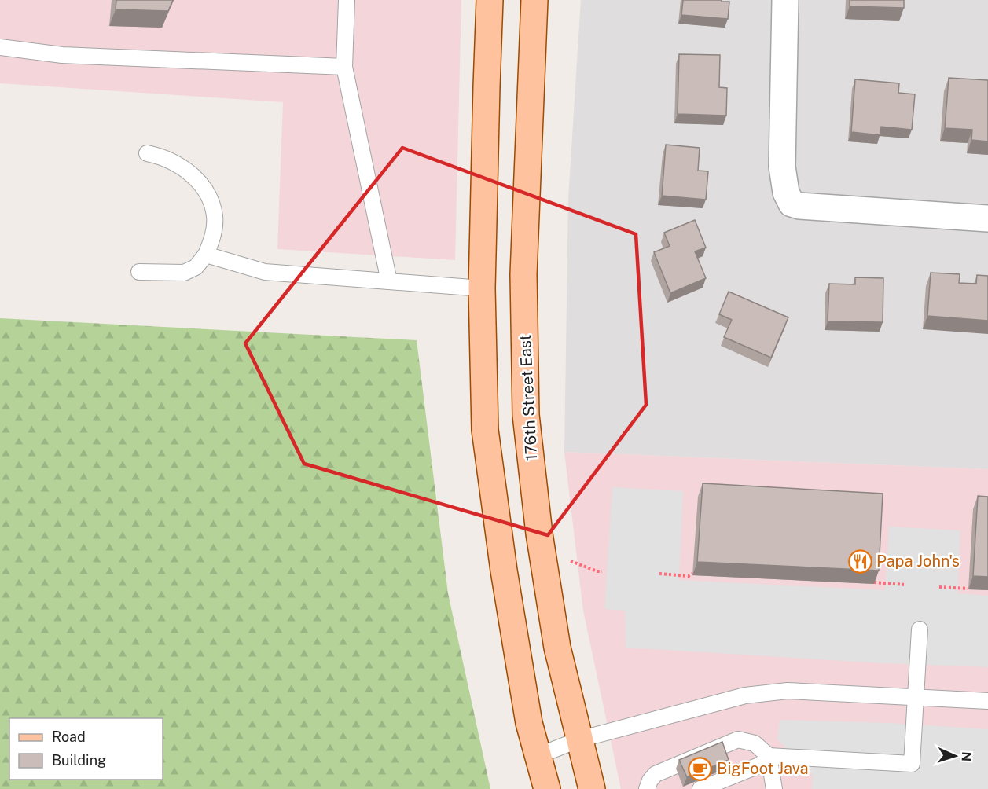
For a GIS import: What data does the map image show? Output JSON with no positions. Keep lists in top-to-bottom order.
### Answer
{
  "streets": {
    "main road": ["176th Street East"]
  },
  "places": {
    "restaurant": ["Papa John's"],
    "cafe": ["BigFoot Java"]
  },
  "legend": ["Road", "Building"],
  "north": "right"
}
